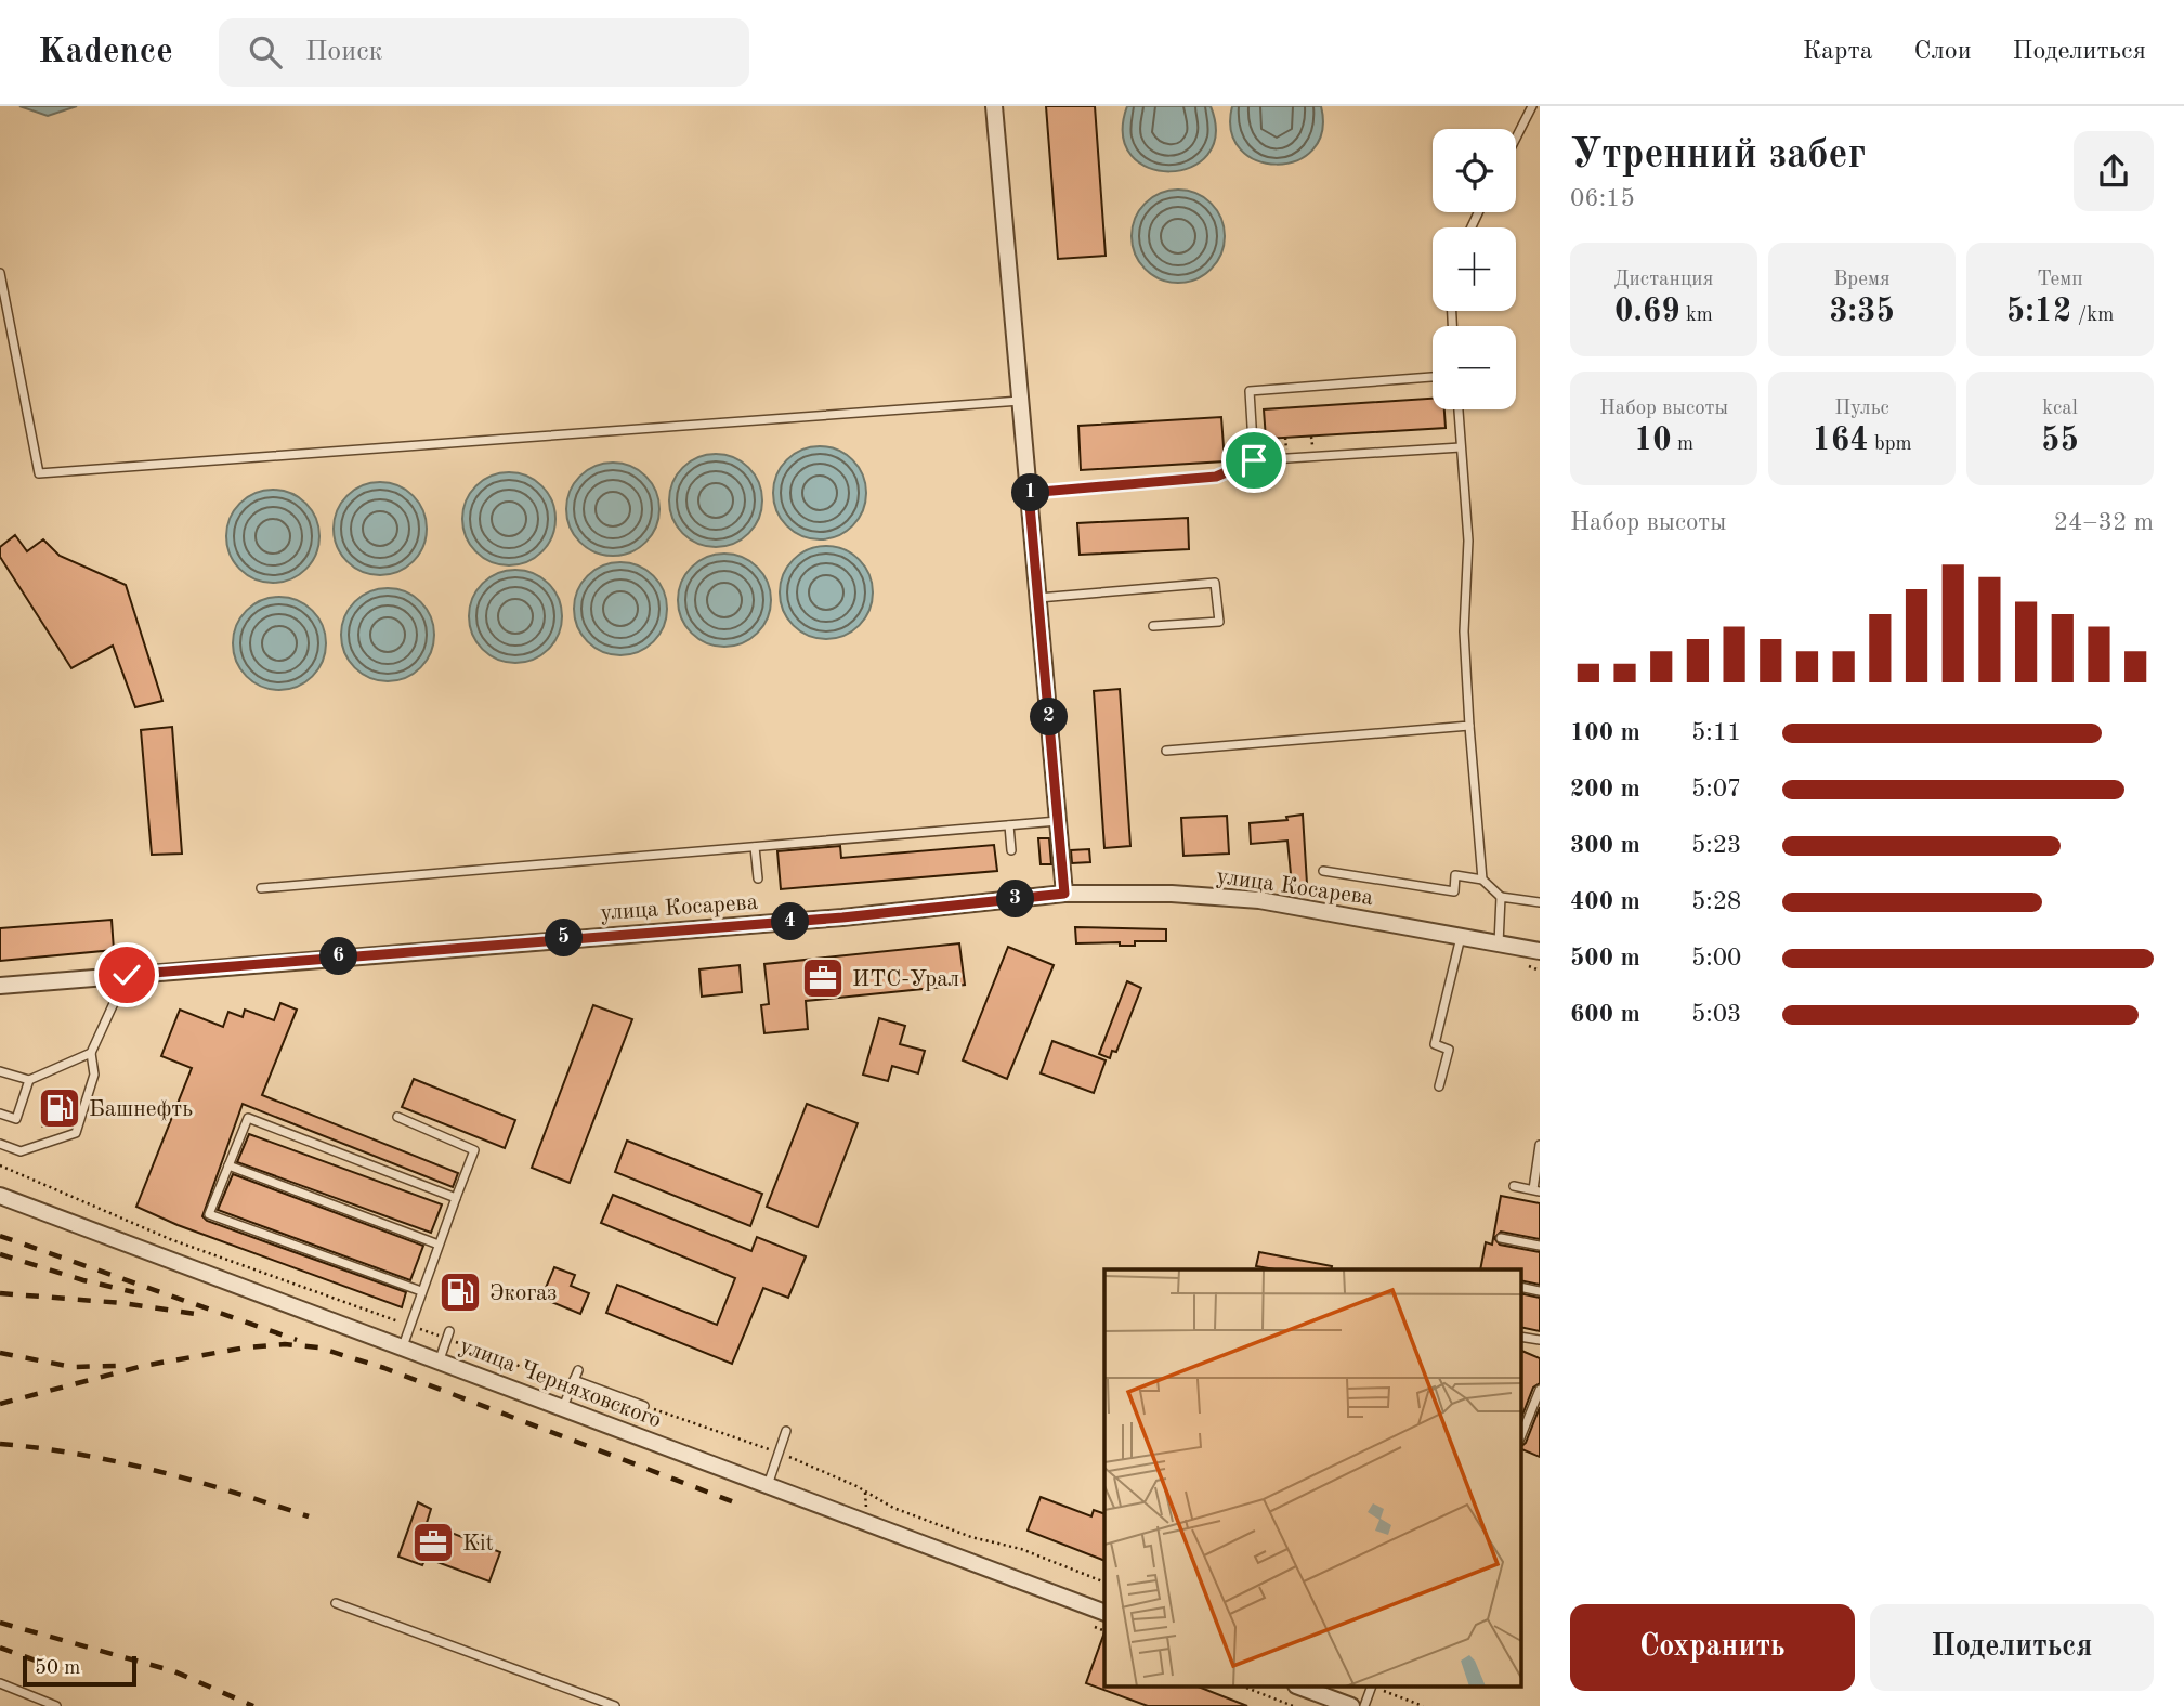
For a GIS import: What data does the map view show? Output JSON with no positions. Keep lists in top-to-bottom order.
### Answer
{
  "streets": {
    "street": ["улица Косарева", "улица Черняховского"]
  },
  "places": {
    "office": ["ИТС-Урал", "Kit"],
    "fuel station": ["Башнефть", "Экогаз"]
  },
  "scale_bar": "50 m",
  "page": {
    "header": "Kadence",
    "search": "Поиск",
    "nav": ["Карта", "Слои", "Поделиться"],
    "heading": ["Утренний забег", "06:15"],
    "map_buttons": ["+", "−"],
    "stats": [
      ["Дистанция", "0.69 km"],
      ["Время", "3:35"],
      ["Темп", "5:12 /km"],
      ["Набор высоты", "10 m"],
      ["Пульс", "164 bpm"],
      ["kcal", "55"]
    ],
    "pins": [
      "1",
      "2",
      "3",
      "4",
      "5",
      "6"
    ],
    "chart": ["Набор высоты", "24–32 m"],
    "list": [
      {
        "name": "100 m",
        "note": "5:11"
      },
      {
        "name": "200 m",
        "note": "5:07"
      },
      {
        "name": "300 m",
        "note": "5:23"
      },
      {
        "name": "400 m",
        "note": "5:28"
      },
      {
        "name": "500 m",
        "note": "5:00"
      },
      {
        "name": "600 m",
        "note": "5:03"
      }
    ],
    "buttons": ["Сохранить", "Поделиться"],
    "scale": "50 m"
  }
}
